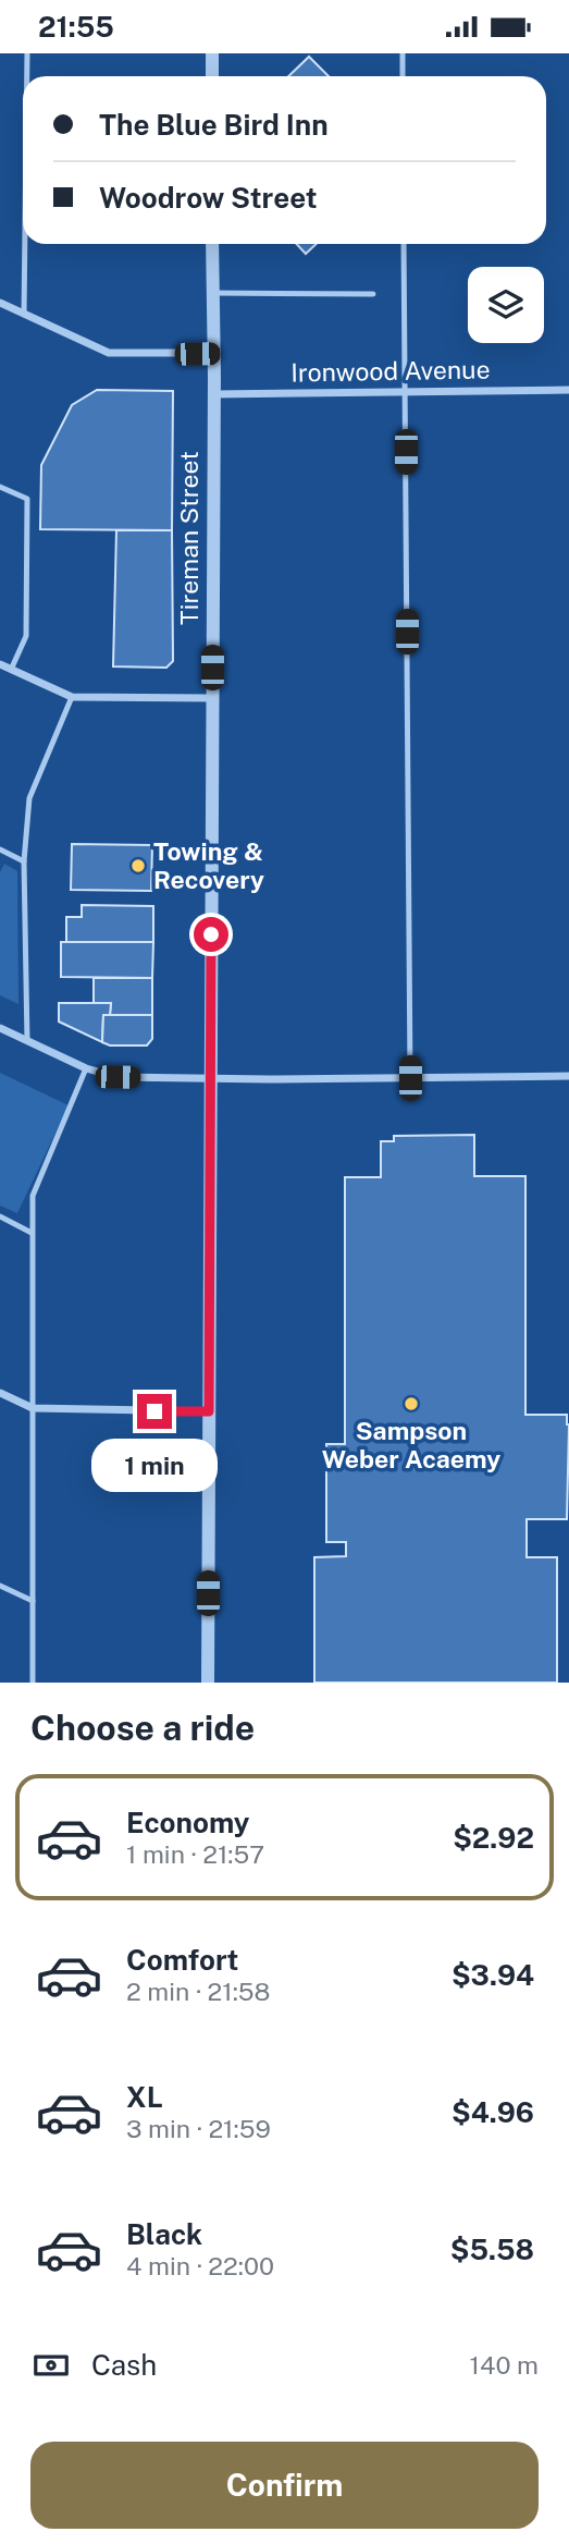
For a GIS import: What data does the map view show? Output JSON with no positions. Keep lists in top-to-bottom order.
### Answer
{
  "streets": {
    "street": ["Ironwood Avenue", "Tireman Street"]
  },
  "crossings": [
    ["Ironwood Avenue", "Tireman Street"]
  ],
  "places": ["Towing & Recovery", "Sampson Weber Acaemy"],
  "page": {
    "status": "21:55",
    "banner": ["The Blue Bird Inn", "Woodrow Street"],
    "bubble": "1 min",
    "heading": "Choose a ride",
    "list": [
      {
        "name": "Economy",
        "note": "1 min · 21:57",
        "value": "$2.92"
      },
      {
        "name": "Comfort",
        "note": "2 min · 21:58",
        "value": "$3.94"
      },
      {
        "name": "XL",
        "note": "3 min · 21:59",
        "value": "$4.96"
      },
      {
        "name": "Black",
        "note": "4 min · 22:00",
        "value": "$5.58"
      }
    ],
    "pay": ["Cash", "140 m"],
    "buttons": "Confirm"
  }
}
